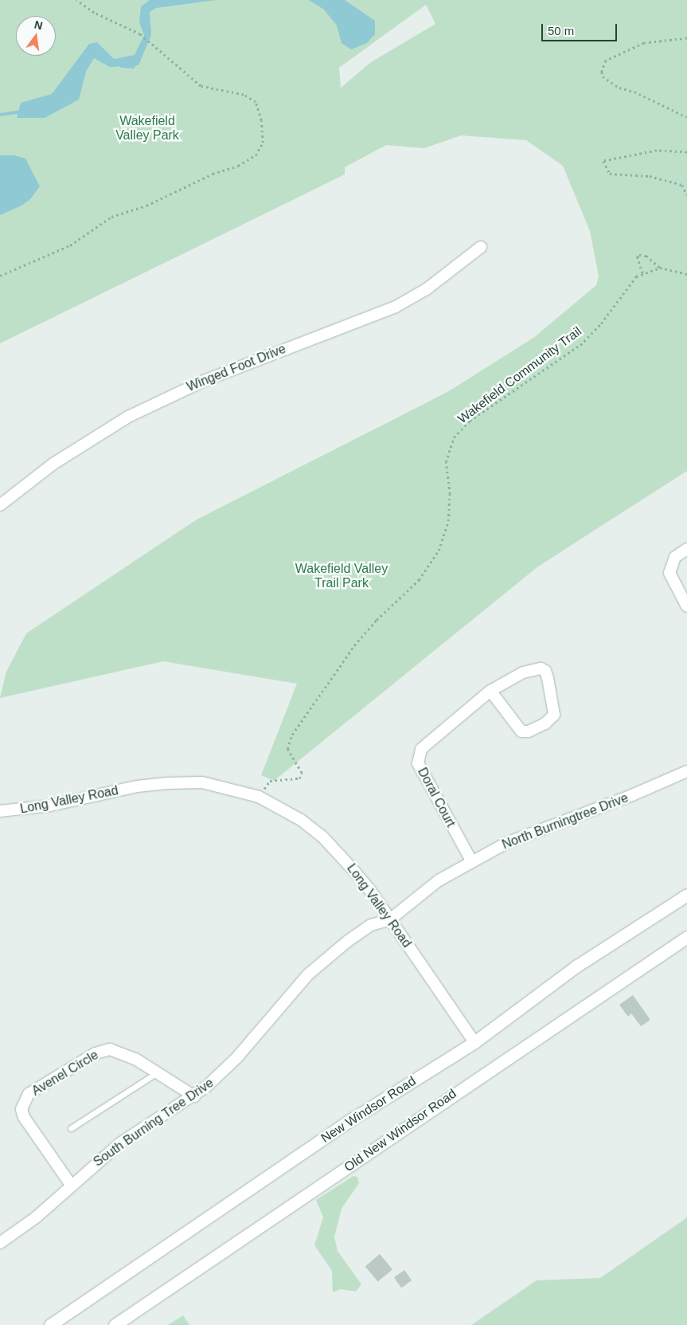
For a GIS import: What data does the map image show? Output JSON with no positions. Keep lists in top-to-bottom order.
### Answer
{
  "streets": {
    "main road": ["New Windsor Road", "Old New Windsor Road"],
    "street": [
      "Winged Foot Drive",
      "Doral Court",
      "Long Valley Road",
      "North Burningtree Drive",
      "Avenel Circle",
      "South Burning Tree Drive"
    ],
    "path": ["Wakefield Community Trail"]
  },
  "crossings": [
    ["Wakefield Community Trail", "Long Valley Road"],
    ["Doral Court", "North Burningtree Drive"],
    ["Long Valley Road", "North Burningtree Drive"],
    ["Long Valley Road", "New Windsor Road"],
    ["Long Valley Road", "South Burning Tree Drive"],
    ["North Burningtree Drive", "South Burning Tree Drive"],
    ["Avenel Circle", "South Burning Tree Drive"]
  ],
  "parks": ["Wakefield Valley Park", "Wakefield Valley Trail Park"],
  "scale_bar": "50 m",
  "north": "top"
}
